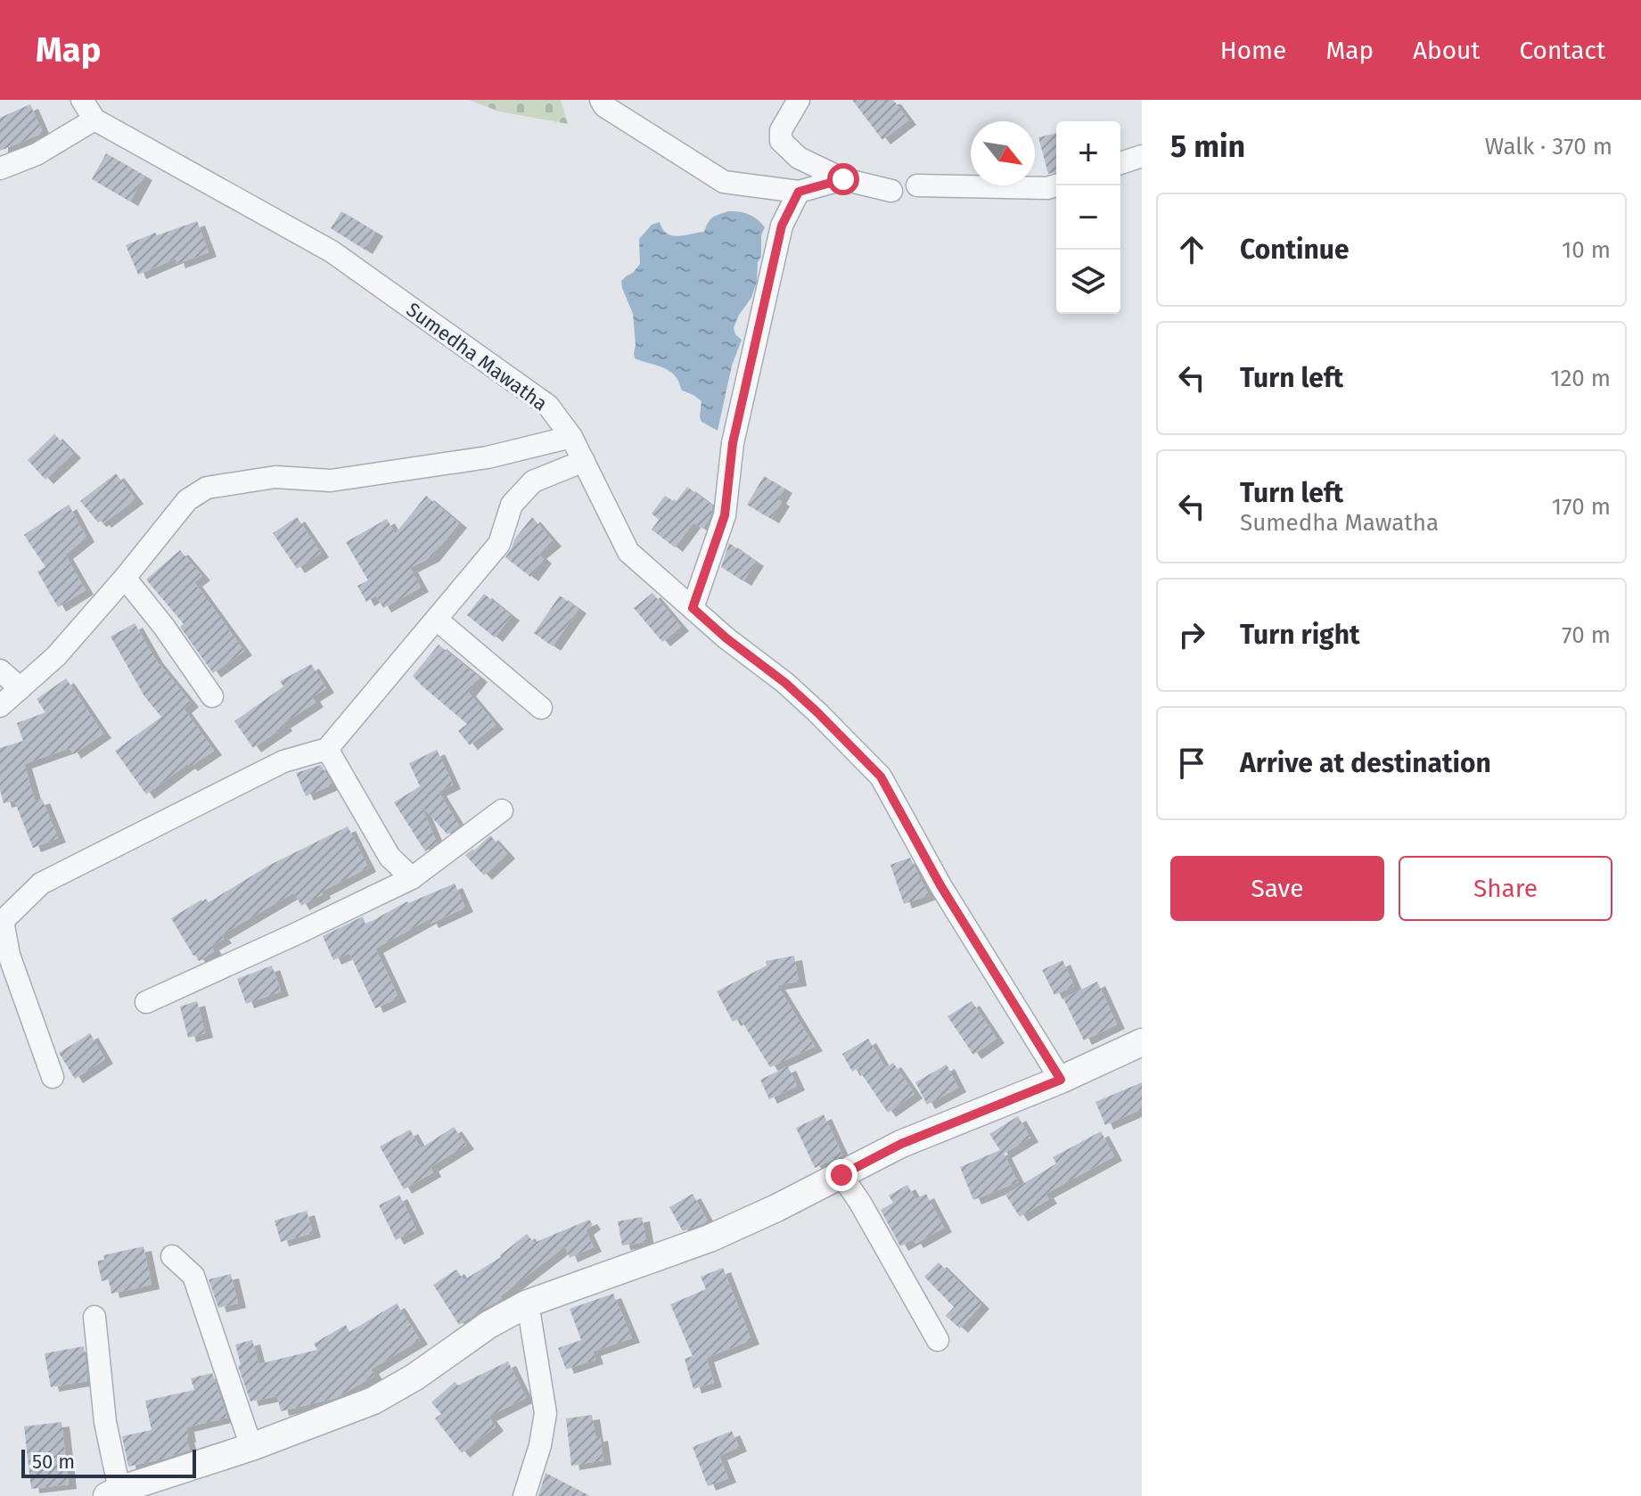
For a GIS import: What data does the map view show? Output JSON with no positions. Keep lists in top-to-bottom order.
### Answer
{
  "streets": {
    "street": ["Sumedha Mawatha"]
  },
  "scale_bar": "50 m",
  "north": "bottom right",
  "page": {
    "header": "Map",
    "nav": [
      "Home",
      "Map",
      "About",
      "Contact"
    ],
    "heading": ["5 min", "Walk · 370 m"],
    "map_buttons": ["+", "−"],
    "list": [
      ["Continue", "10 m"],
      ["Turn left", "120 m"],
      ["Turn left", "Sumedha Mawatha", "170 m"],
      ["Turn right", "70 m"],
      "Arrive at destination"
    ],
    "buttons": ["Save", "Share"],
    "scale": "50 m"
  }
}
